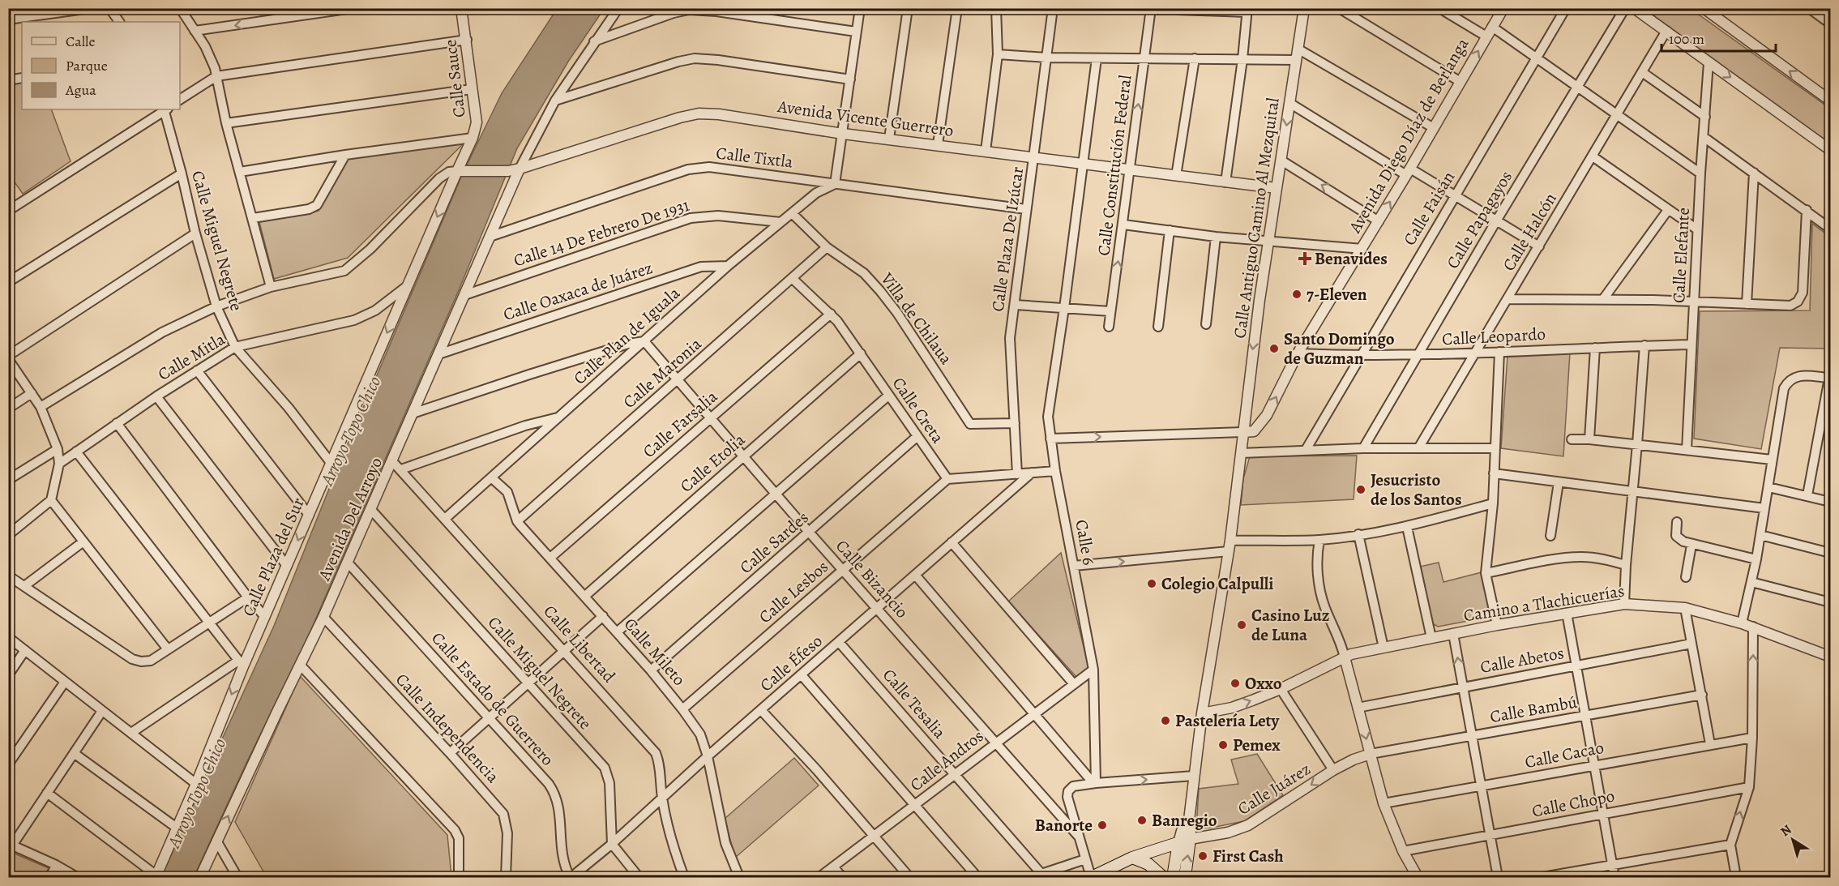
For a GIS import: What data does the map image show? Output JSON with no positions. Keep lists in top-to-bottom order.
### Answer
{
  "streets": {
    "street": [
      "Calle Sauce",
      "Avenida Vicente Guerrero",
      "Avenida Diego Díaz de Berlanga",
      "Calle Tixtla",
      "Calle Constitución Federal",
      "Calle Faisán",
      "Calle Antiguo Camino Al Mezquital",
      "Calle Papagayos",
      "Calle Halcón",
      "Calle 14 De Febrero De 1931",
      "Calle Plaza De Izúcar",
      "Calle Miguel Negrete",
      "Calle Elefante",
      "Calle Oaxaca de Juárez",
      "Villa de Chilaua",
      "Calle Plan de Iguala",
      "Calle Leopardo",
      "Calle Mitla",
      "Calle Maronia",
      "Calle Creta",
      "Calle Farsalia",
      "Calle Etolia",
      "Avenida Del Arroyo",
      "Calle Sardes",
      "Calle 6",
      "Calle Plaza del Sur",
      "Calle Bizancio",
      "Calle Lesbos",
      "Camino a Tlachicuerías",
      "Calle Libertad",
      "Calle Mileto",
      "Calle Abetos",
      "Calle Éfeso",
      "Calle Estado de Guerrero",
      "Calle Tesalia",
      "Calle Bambú",
      "Calle Independencia",
      "Calle Cacao",
      "Calle Andros",
      "Calle Juárez",
      "Calle Chopo"
    ]
  },
  "crossings": [
    ["Calle Sauce", "Avenida Vicente Guerrero"],
    ["Calle Sauce", "Calle Plaza del Sur"],
    ["Avenida Vicente Guerrero", "Calle Constitución Federal"],
    ["Avenida Vicente Guerrero", "Calle Antiguo Camino Al Mezquital"],
    ["Avenida Vicente Guerrero", "Calle Plaza De Izúcar"],
    ["Avenida Vicente Guerrero", "Avenida Del Arroyo"],
    ["Avenida Vicente Guerrero", "Calle 6"],
    ["Avenida Vicente Guerrero", "Calle Plaza del Sur"],
    ["Avenida Diego Díaz de Berlanga", "Calle Antiguo Camino Al Mezquital"],
    ["Avenida Diego Díaz de Berlanga", "Calle Leopardo"],
    ["Calle Tixtla", "Calle Plaza De Izúcar"],
    ["Calle Tixtla", "Calle Plan de Iguala"],
    ["Calle Tixtla", "Avenida Del Arroyo"],
    ["Calle Faisán", "Calle Leopardo"],
    ["Calle Papagayos", "Calle Leopardo"],
    ["Calle Halcón", "Calle Leopardo"],
    ["Calle 14 De Febrero De 1931", "Calle Plan de Iguala"],
    ["Calle 14 De Febrero De 1931", "Avenida Del Arroyo"],
    ["Calle Plaza De Izúcar", "Villa de Chilaua"],
    ["Calle Miguel Negrete", "Calle Mitla"],
    ["Calle Miguel Negrete", "Avenida Del Arroyo"],
    ["Calle Miguel Negrete", "Calle Plaza del Sur"],
    ["Calle Miguel Negrete", "Calle Éfeso"],
    ["Calle Elefante", "Calle Leopardo"],
    ["Calle Oaxaca de Juárez", "Calle Plan de Iguala"],
    ["Calle Oaxaca de Juárez", "Avenida Del Arroyo"],
    ["Villa de Chilaua", "Calle Plan de Iguala"],
    ["Villa de Chilaua", "Calle Maronia"],
    ["Calle Plan de Iguala", "Calle Bizancio"],
    ["Calle Plan de Iguala", "Calle Libertad"],
    ["Calle Plan de Iguala", "Calle Mileto"],
    ["Calle Mitla", "Calle Plaza del Sur"],
    ["Calle Maronia", "Calle Creta"],
    ["Calle Maronia", "Calle Bizancio"],
    ["Calle Maronia", "Calle Mileto"],
    ["Calle Creta", "Calle Farsalia"],
    ["Calle Creta", "Calle Etolia"],
    ["Calle Creta", "Calle Sardes"],
    ["Calle Creta", "Calle Lesbos"],
    ["Calle Farsalia", "Calle Bizancio"],
    ["Calle Farsalia", "Calle Mileto"],
    ["Calle Etolia", "Calle Bizancio"],
    ["Calle Etolia", "Calle Mileto"],
    ["Avenida Del Arroyo", "Calle Libertad"],
    ["Avenida Del Arroyo", "Calle Estado de Guerrero"],
    ["Avenida Del Arroyo", "Calle Independencia"],
    ["Calle Sardes", "Calle Bizancio"],
    ["Calle Sardes", "Calle Mileto"],
    ["Calle 6", "Calle Andros"],
    ["Calle Bizancio", "Calle Lesbos"],
    ["Calle Bizancio", "Calle Éfeso"],
    ["Calle Bizancio", "Calle Andros"],
    ["Calle Lesbos", "Calle Mileto"],
    ["Calle Libertad", "Calle Éfeso"],
    ["Calle Mileto", "Calle Éfeso"],
    ["Calle Éfeso", "Calle Estado de Guerrero"],
    ["Calle Éfeso", "Calle Tesalia"],
    ["Calle Tesalia", "Calle Andros"],
    ["Calle Bambú", "Calle Juárez"]
  ],
  "one_way": ["Avenida Diego Díaz de Berlanga", "Calle Plaza del Sur", "Calle Juárez"],
  "water": ["Arroyo Topo Chico"],
  "places": {
    "health": ["Benavides"],
    "other": [
      "7-Eleven",
      "Santo Domingo de Guzman",
      "Jesucristo de los Santos",
      "Colegio Calpulli",
      "Casino Luz de Luna",
      "Oxxo",
      "Pastelería Lety",
      "Pemex",
      "Banregio",
      "Banorte",
      "First Cash"
    ]
  },
  "legend": ["Calle", "Parque", "Agua"],
  "scale_bar": "100 m",
  "north": "top left"
}
